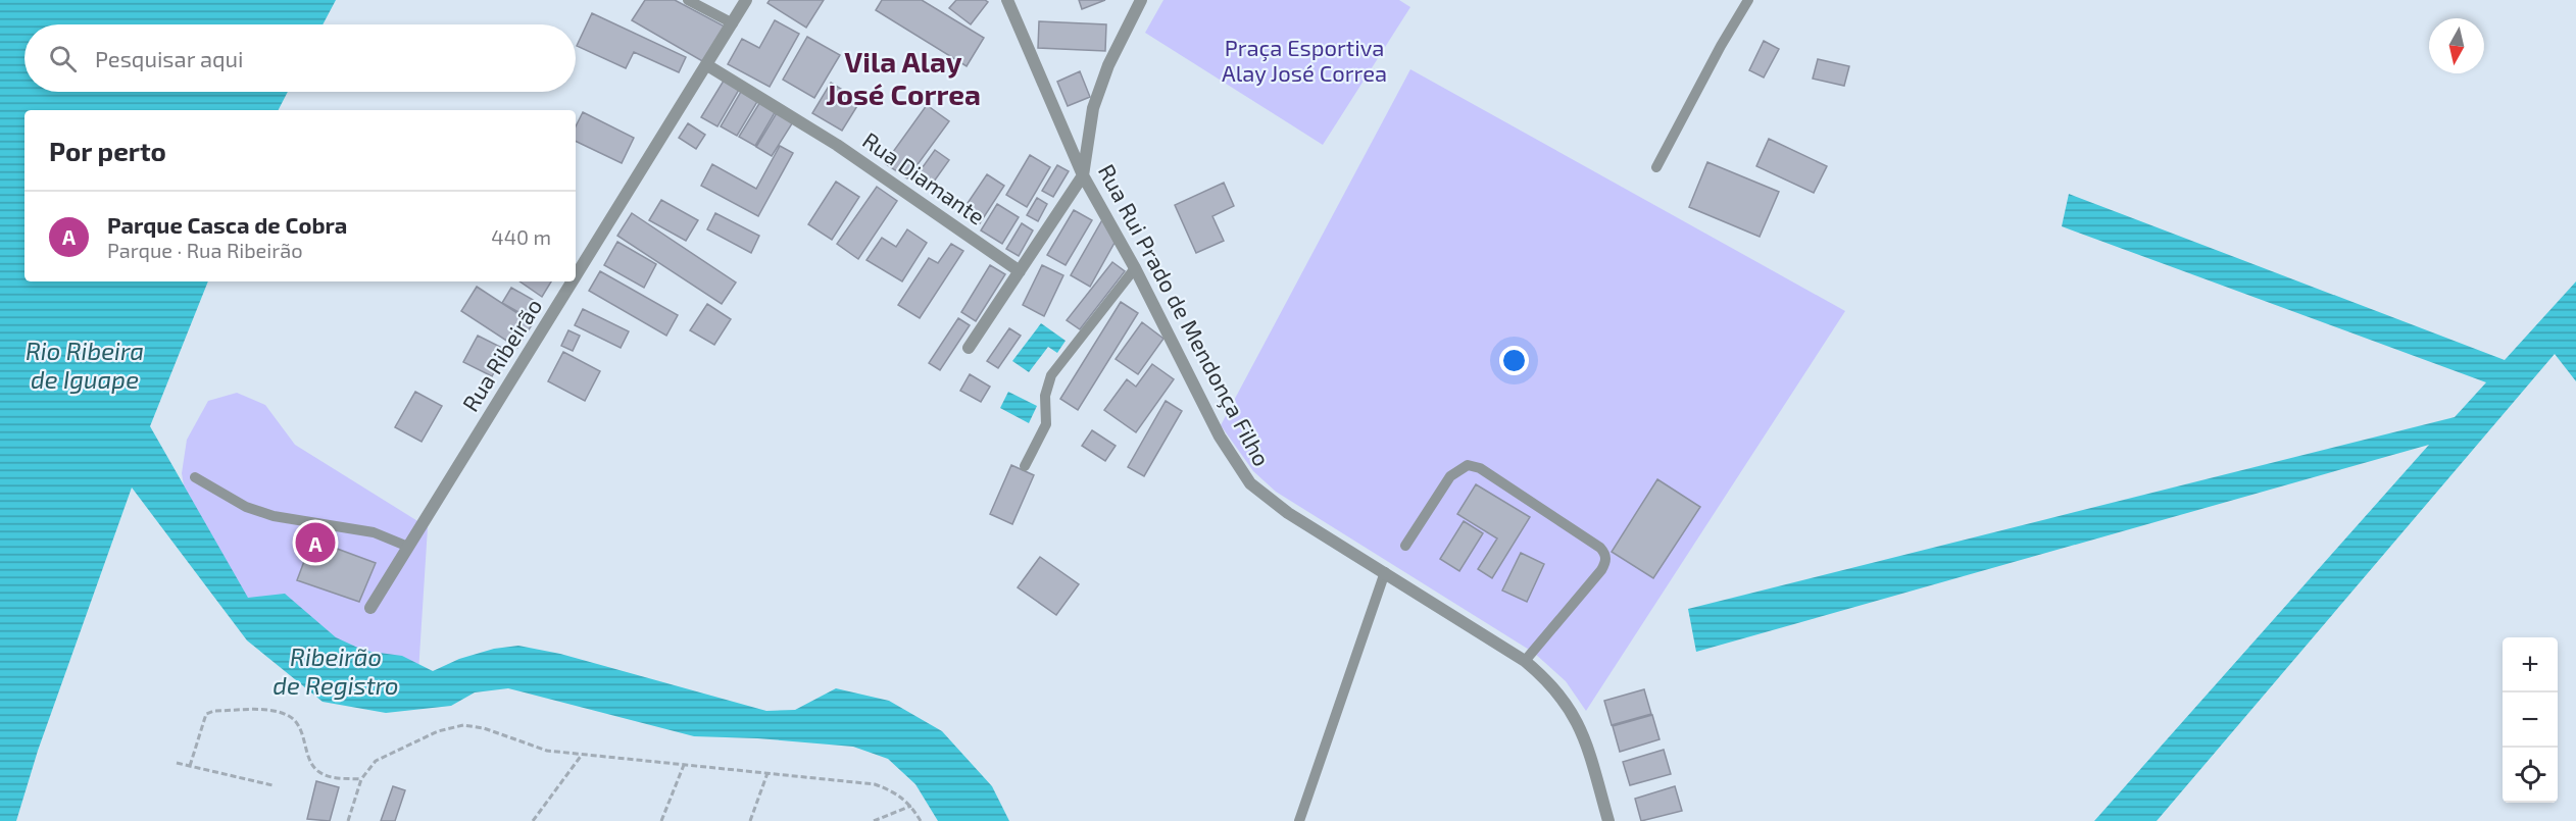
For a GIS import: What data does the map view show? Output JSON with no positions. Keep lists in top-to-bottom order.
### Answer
{
  "streets": {
    "street": ["Rua Diamante", "Rua Rui Prado de Mendonça Filho", "Rua Ribeirão"]
  },
  "crossings": [
    ["Rua Diamante", "Rua Ribeirão"]
  ],
  "districts": ["Vila Alay José Correa"],
  "water": ["Rio Ribeira de Iguape", "Ribeirão de Registro"],
  "parks": ["Praça Esportiva Alay José Correa"],
  "north": "bottom",
  "page": {
    "search": "Pesquisar aqui",
    "heading": "Por perto",
    "list": [
      {
        "mark": "A",
        "name": "Parque Casca de Cobra",
        "note": "Parque · Rua Ribeirão",
        "value": "440 m"
      }
    ],
    "pins": "A",
    "map_buttons": ["+", "−"]
  }
}
